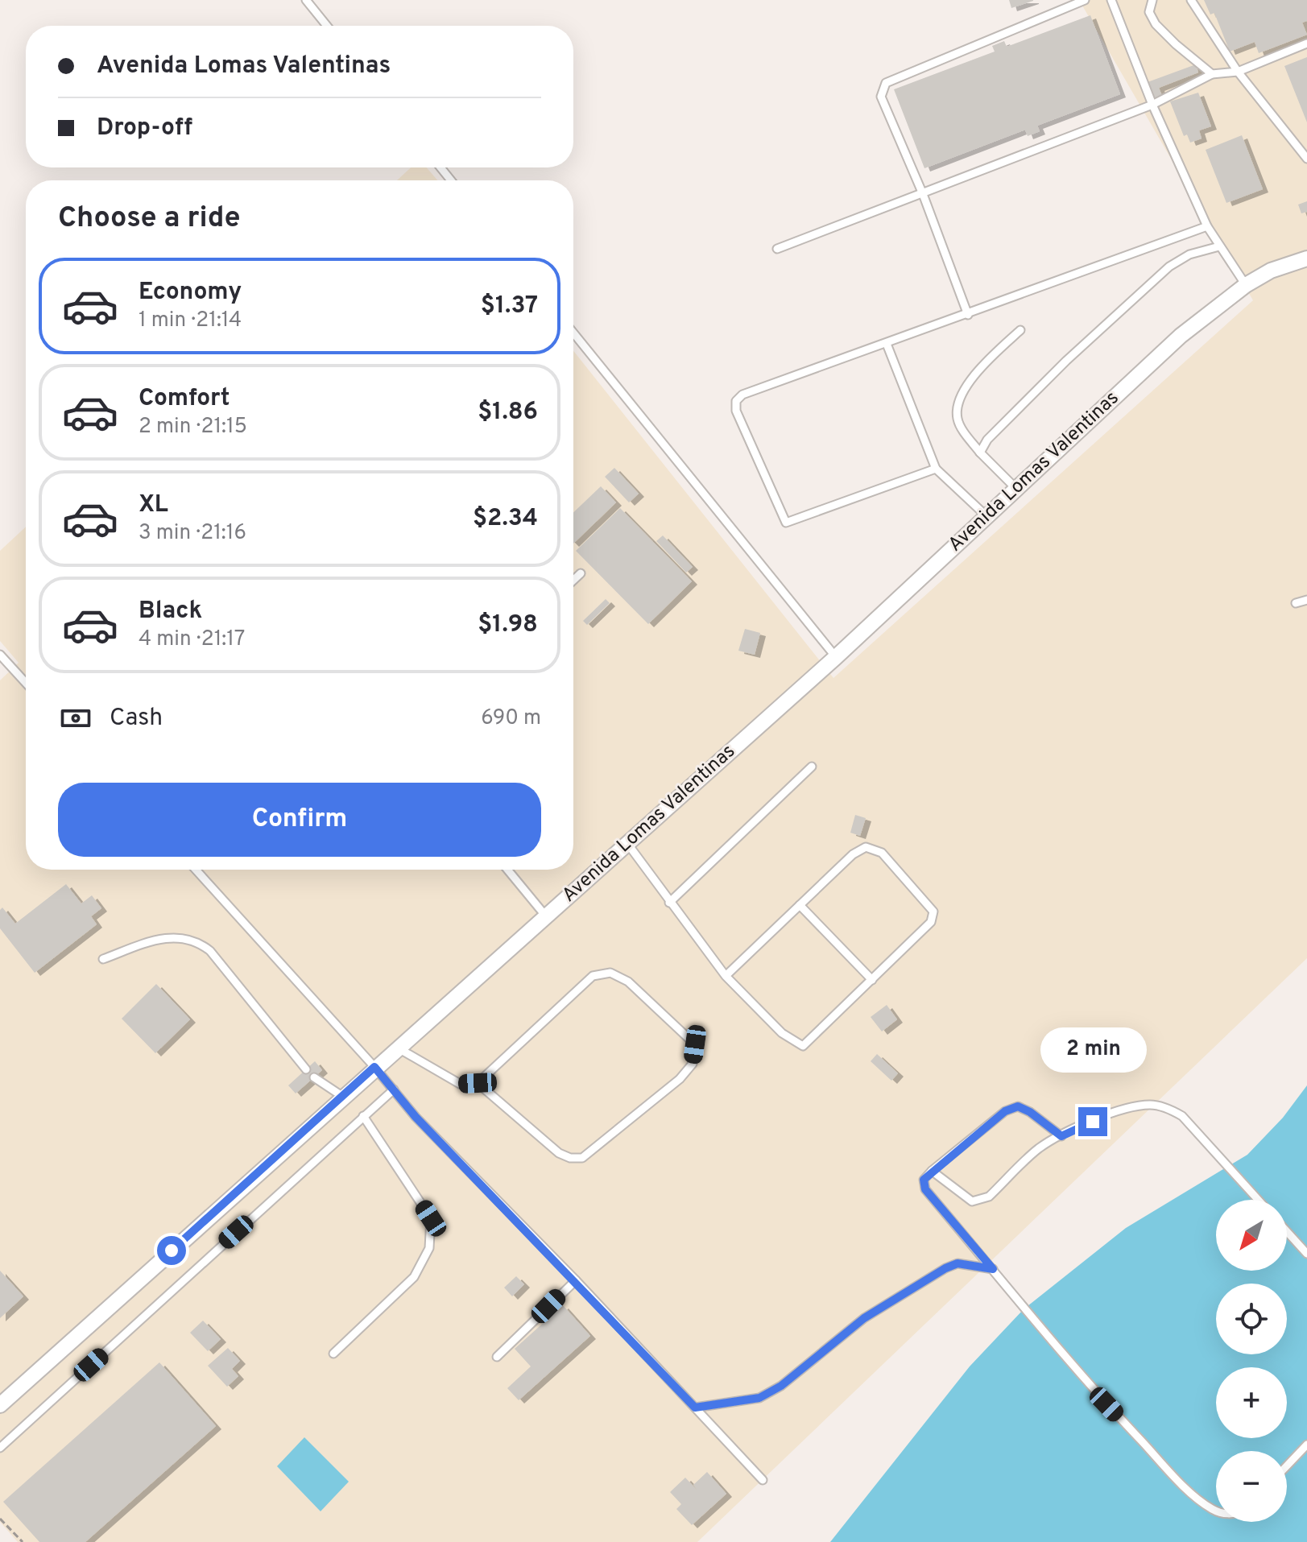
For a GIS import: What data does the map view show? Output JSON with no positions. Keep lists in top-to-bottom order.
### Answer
{
  "streets": {
    "street": ["Avenida Lomas Valentinas"]
  },
  "north": "bottom left",
  "page": {
    "banner": ["Avenida Lomas Valentinas", "Drop-off"],
    "heading": "Choose a ride",
    "list": [
      {
        "name": "Economy",
        "note": "1 min · 21:14",
        "value": "$1.37"
      },
      {
        "name": "Comfort",
        "note": "2 min · 21:15",
        "value": "$1.86"
      },
      {
        "name": "XL",
        "note": "3 min · 21:16",
        "value": "$2.34"
      },
      {
        "name": "Black",
        "note": "4 min · 21:17",
        "value": "$1.98"
      }
    ],
    "pay": ["Cash", "690 m"],
    "buttons": "Confirm",
    "bubble": "2 min",
    "map_buttons": ["+", "−"]
  }
}
